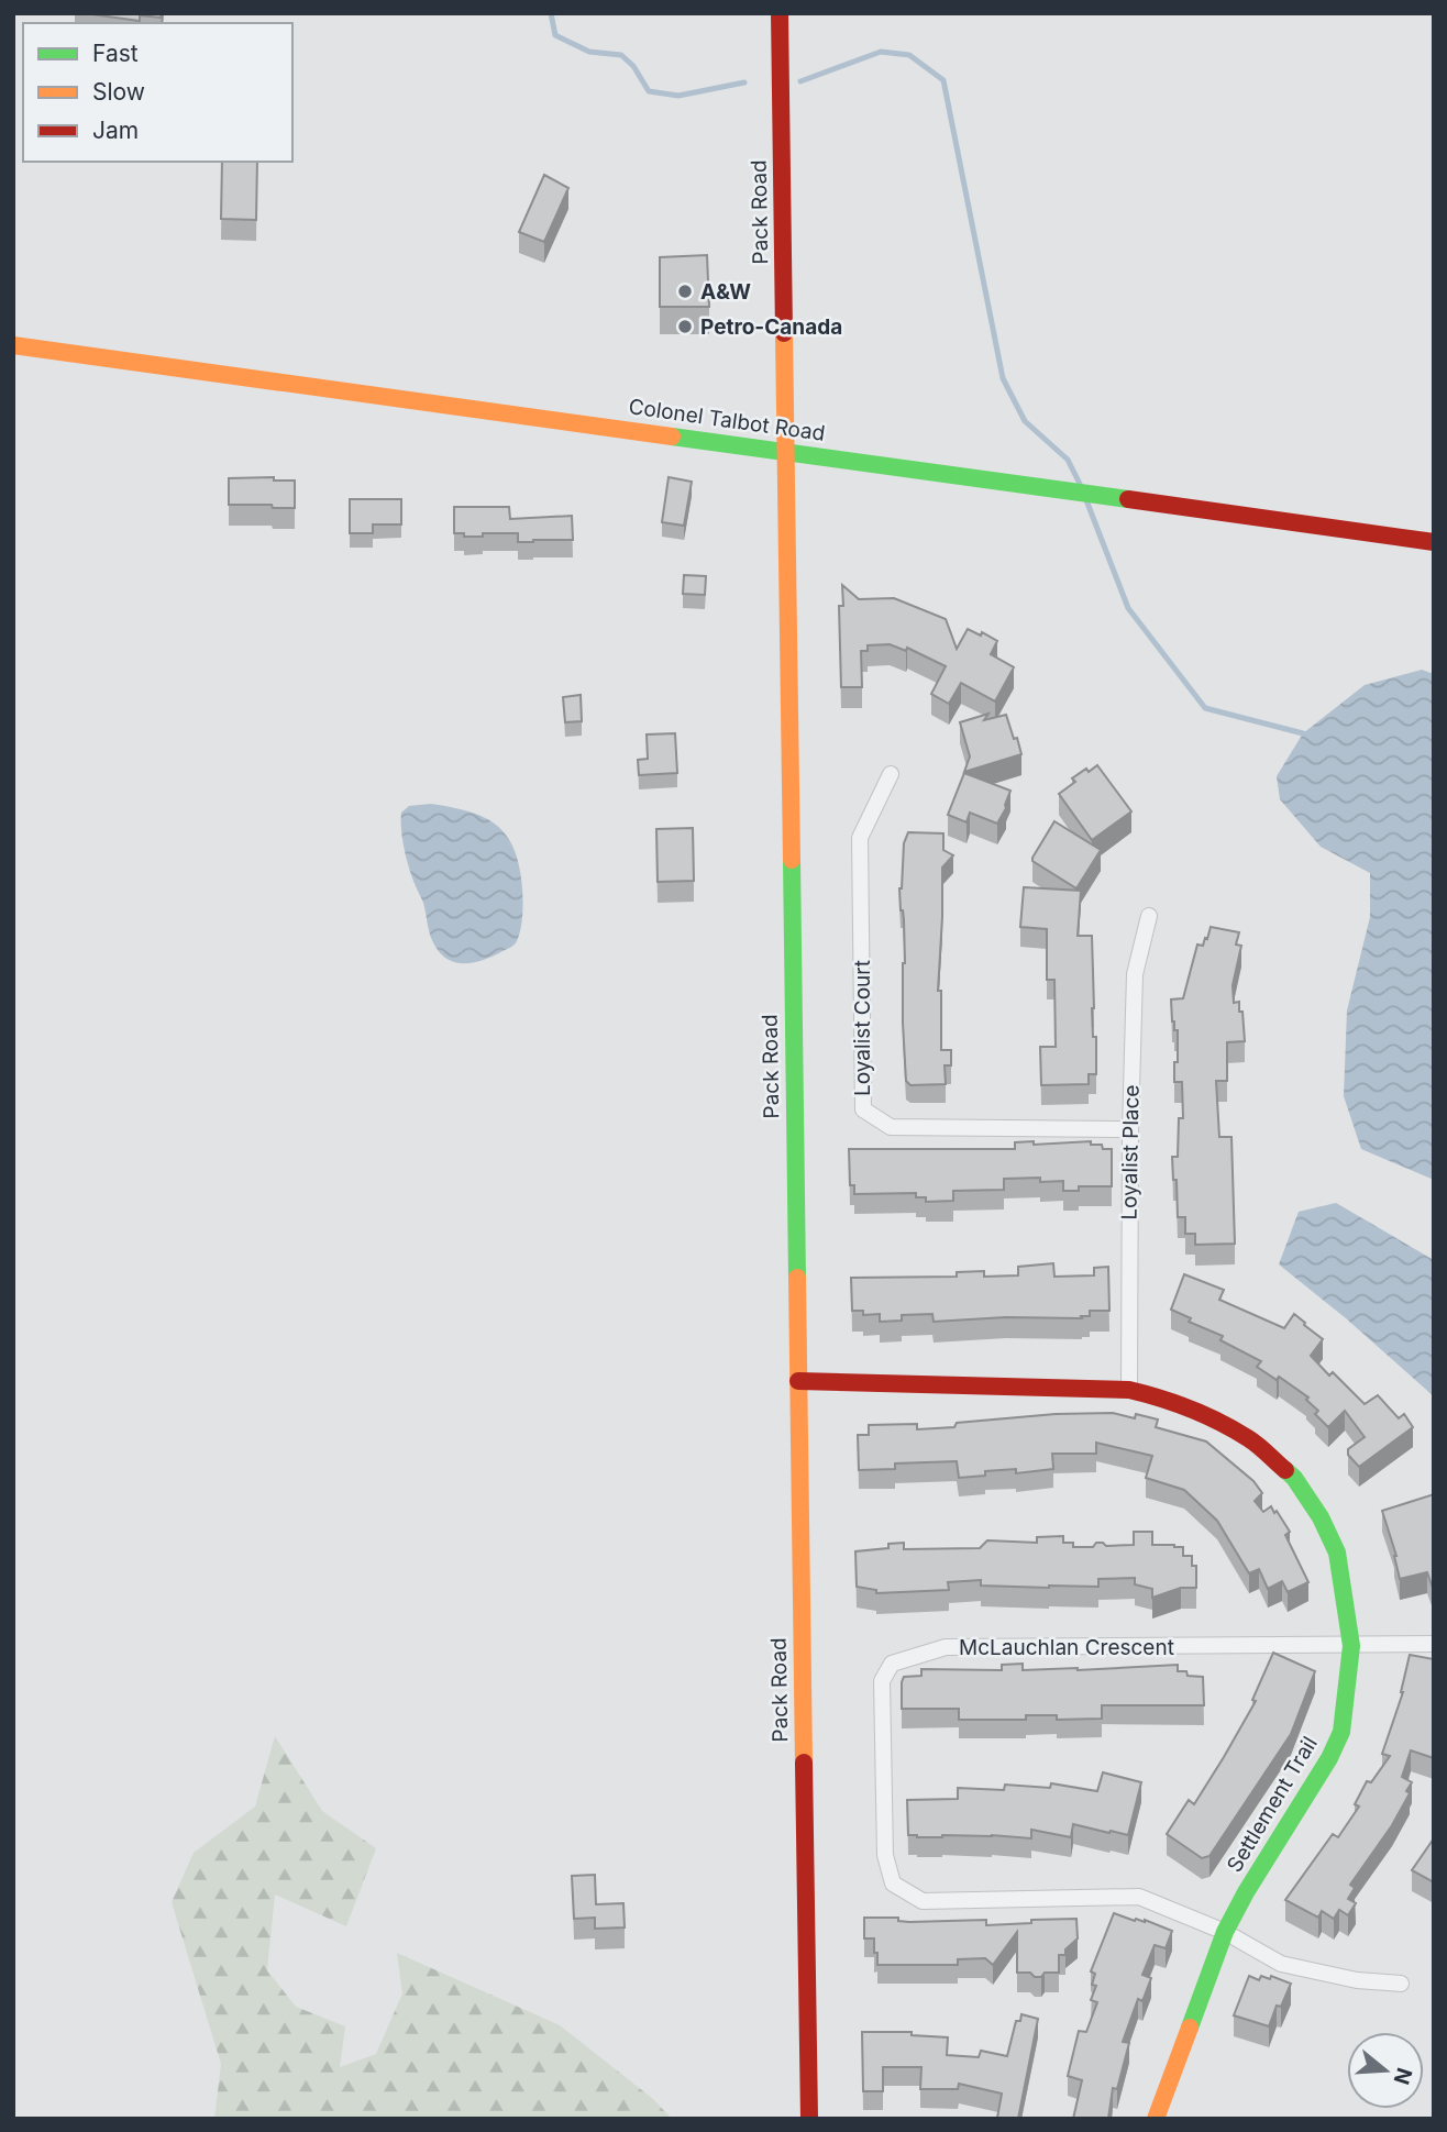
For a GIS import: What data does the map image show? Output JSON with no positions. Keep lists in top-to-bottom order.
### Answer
{
  "streets": {
    "street": [
      "Pack Road",
      "Colonel Talbot Road",
      "Loyalist Court",
      "Loyalist Place",
      "McLauchlan Crescent",
      "Settlement Trail"
    ]
  },
  "crossings": [
    ["Pack Road", "Colonel Talbot Road"],
    ["Pack Road", "Settlement Trail"],
    ["Loyalist Court", "Loyalist Place"],
    ["Loyalist Place", "Settlement Trail"],
    ["McLauchlan Crescent", "Settlement Trail"]
  ],
  "places": ["A&W", "Petro-Canada"],
  "legend": ["Fast", "Slow", "Jam"],
  "north": "right"
}
